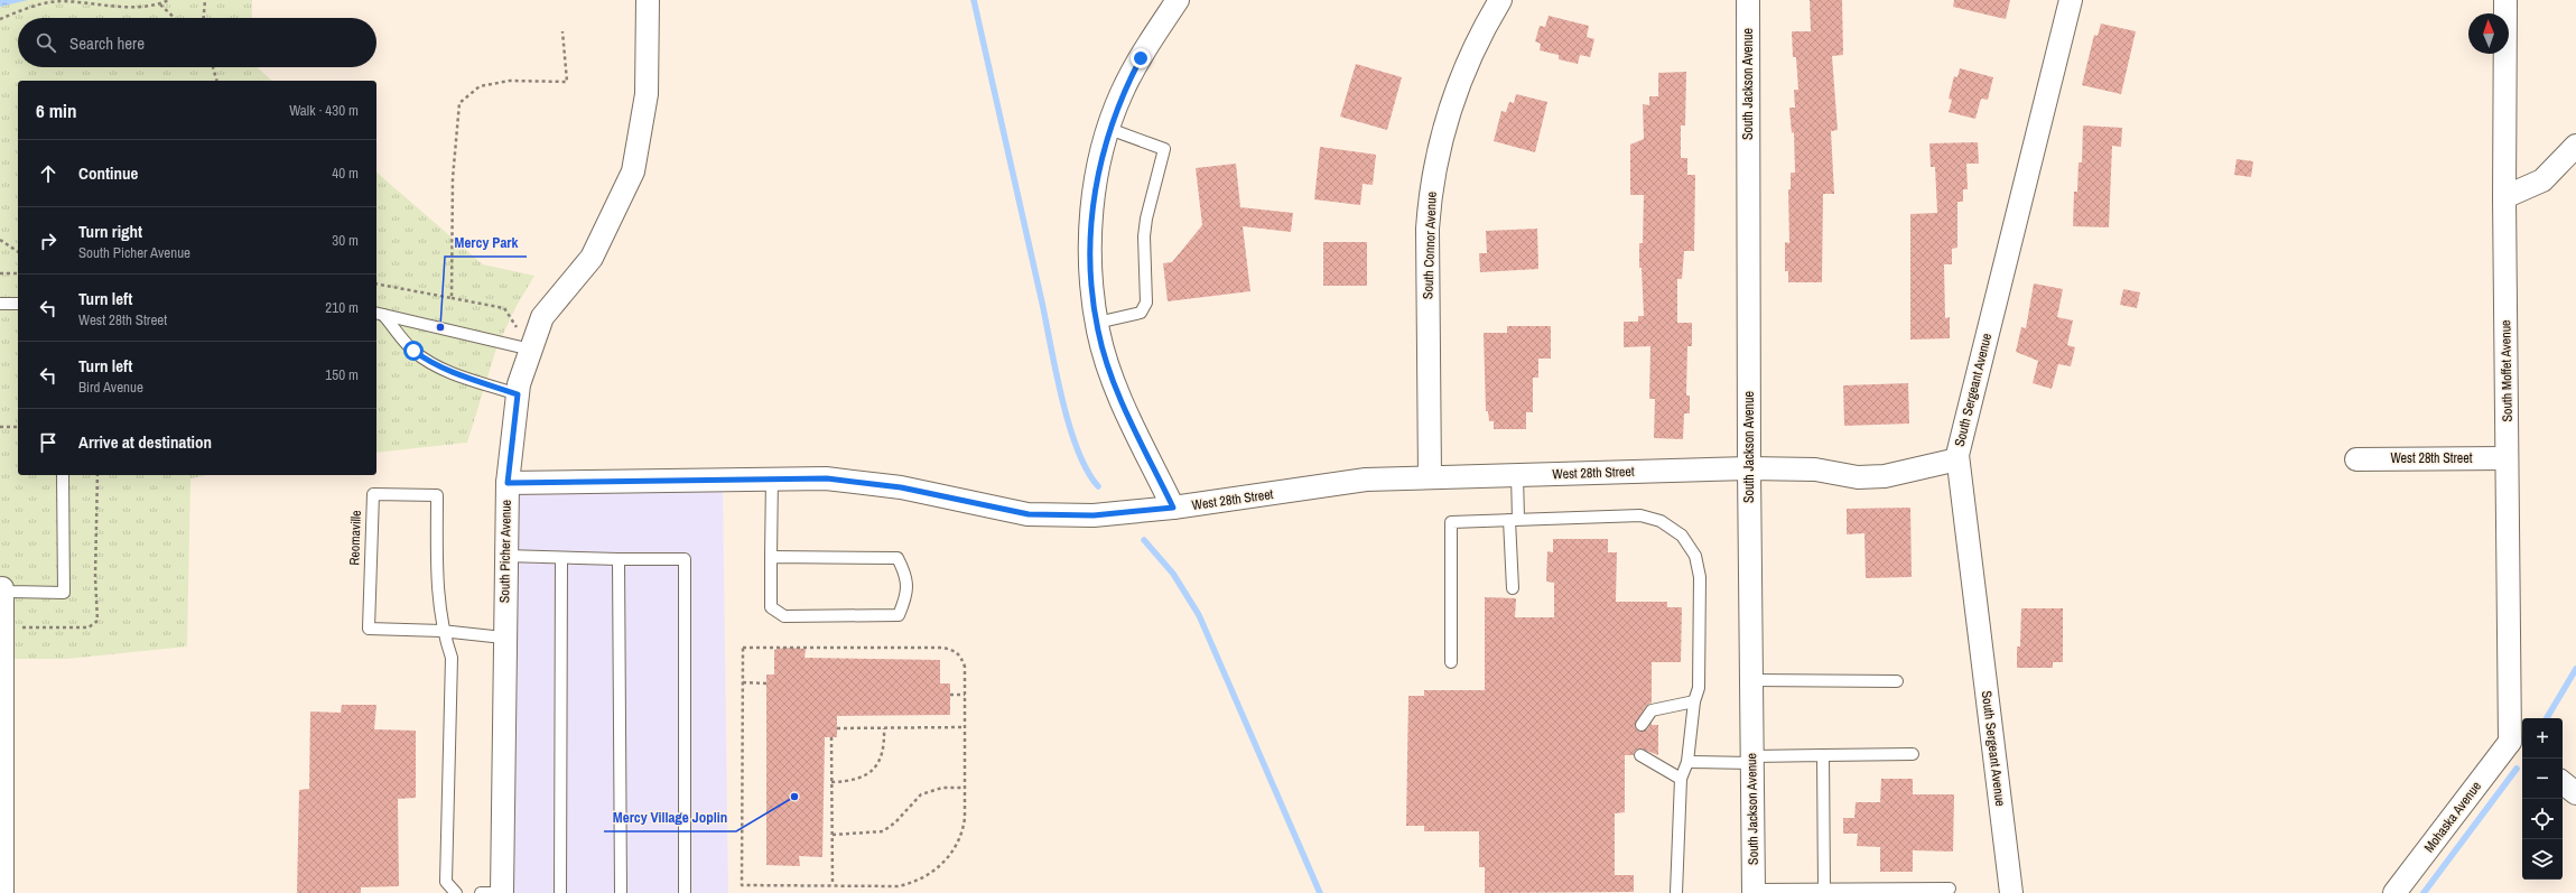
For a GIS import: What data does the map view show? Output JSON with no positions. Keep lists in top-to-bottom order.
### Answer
{
  "streets": {
    "street": [
      "South Jackson Avenue",
      "South Connor Avenue",
      "South Moffet Avenue",
      "South Sergeant Avenue",
      "West 28th Street",
      "South Picher Avenue",
      "Mohaska Avenue"
    ],
    "lane": ["Reomaville"]
  },
  "crossings": [
    ["South Jackson Avenue", "West 28th Street"],
    ["South Connor Avenue", "West 28th Street"],
    ["South Moffet Avenue", "West 28th Street"],
    ["South Moffet Avenue", "Mohaska Avenue"],
    ["South Sergeant Avenue", "West 28th Street"],
    ["West 28th Street", "South Picher Avenue"],
    ["Reomaville", "South Picher Avenue"]
  ],
  "places": ["Mercy Park", "Mercy Village Joplin"],
  "north": "top",
  "page": {
    "search": "Search here",
    "heading": ["6 min", "Walk · 430 m"],
    "list": [
      ["Continue", "40 m"],
      ["Turn right", "South Picher Avenue", "30 m"],
      ["Turn left", "West 28th Street", "210 m"],
      ["Turn left", "Bird Avenue", "150 m"],
      "Arrive at destination"
    ],
    "map_buttons": ["+", "−"]
  }
}
